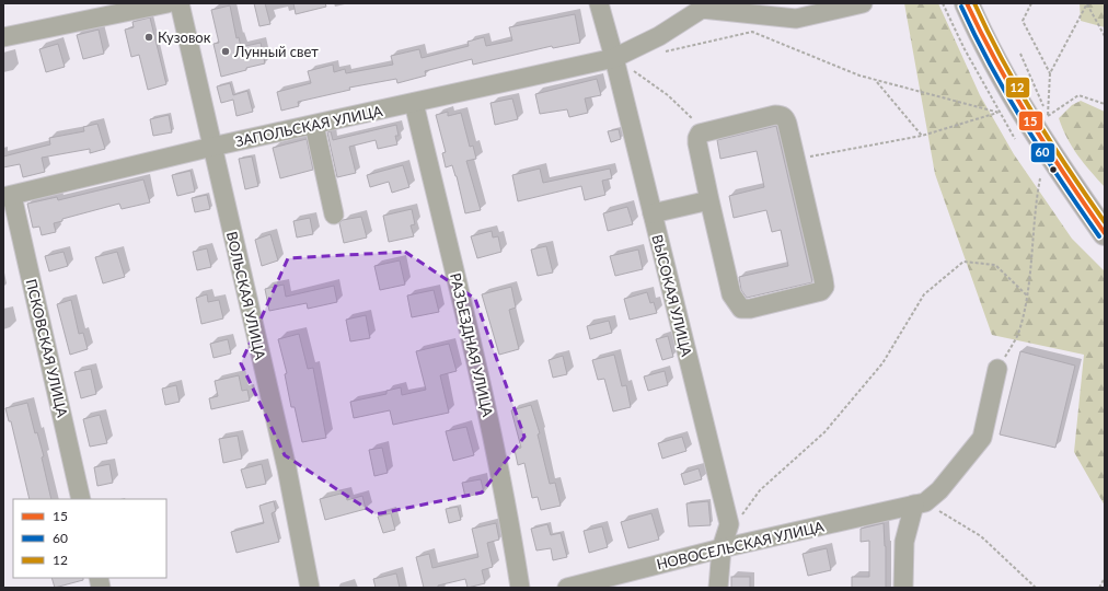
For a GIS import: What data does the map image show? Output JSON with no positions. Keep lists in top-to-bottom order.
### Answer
{
  "streets": {
    "street": [
      "ЗАПОЛЬСКАЯ УЛИЦА",
      "ВОЛЬСКАЯ УЛИЦА",
      "ВЫСОКАЯ УЛИЦА",
      "РАЗЪЕЗДНАЯ УЛИЦА",
      "ПСКОВСКАЯ УЛИЦА",
      "НОВОСЕЛЬСКАЯ УЛИЦА"
    ]
  },
  "crossings": [
    ["ЗАПОЛЬСКАЯ УЛИЦА", "ВОЛЬСКАЯ УЛИЦА"],
    ["ЗАПОЛЬСКАЯ УЛИЦА", "ВЫСОКАЯ УЛИЦА"],
    ["ЗАПОЛЬСКАЯ УЛИЦА", "РАЗЪЕЗДНАЯ УЛИЦА"],
    ["ЗАПОЛЬСКАЯ УЛИЦА", "ПСКОВСКАЯ УЛИЦА"]
  ],
  "places": ["Кузовок", "Лунный свет"],
  "lines": ["transit line 15", "transit line 12", "transit line 60"],
  "legend": ["15", "60", "12"]
}
